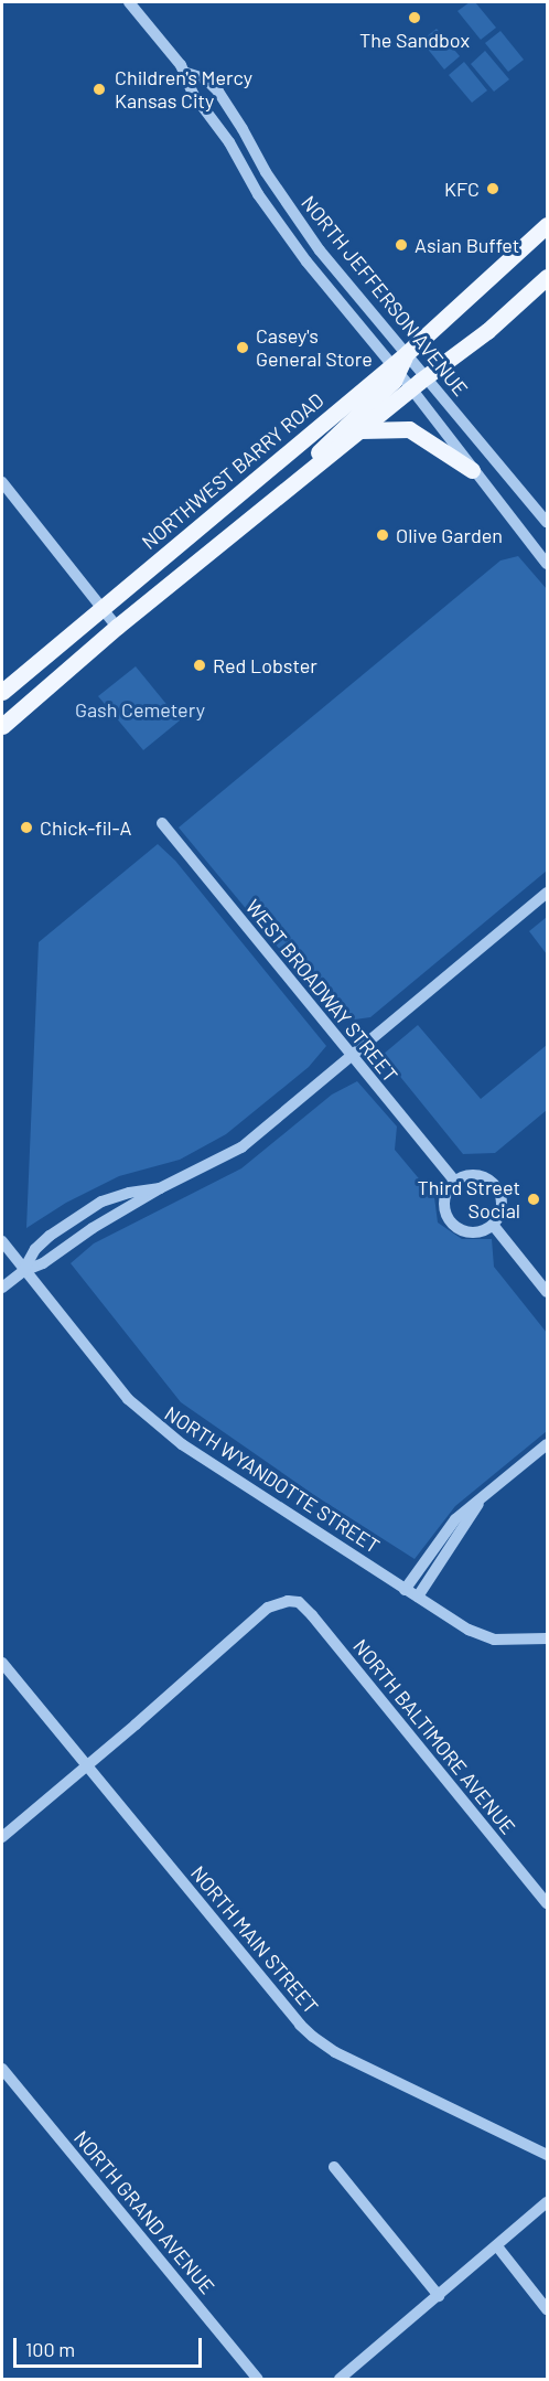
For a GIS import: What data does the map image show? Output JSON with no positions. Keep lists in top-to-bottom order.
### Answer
{
  "streets": {
    "main road": ["NORTHWEST BARRY ROAD"],
    "street": [
      "NORTH JEFFERSON AVENUE",
      "WEST BROADWAY STREET",
      "NORTH WYANDOTTE STREET",
      "NORTH BALTIMORE AVENUE",
      "NORTH MAIN STREET",
      "NORTH GRAND AVENUE"
    ]
  },
  "crossings": [
    ["NORTH JEFFERSON AVENUE", "NORTHWEST BARRY ROAD"],
    ["NORTH BALTIMORE AVENUE", "NORTH MAIN STREET"]
  ],
  "parks": ["Gash Cemetery"],
  "places": [
    "The Sandbox",
    "Children's Mercy Kansas City",
    "KFC",
    "Asian Buffet",
    "Casey's General Store",
    "Olive Garden",
    "Red Lobster",
    "Chick-fil-A",
    "Third Street Social"
  ],
  "scale_bar": "100 m"
}
